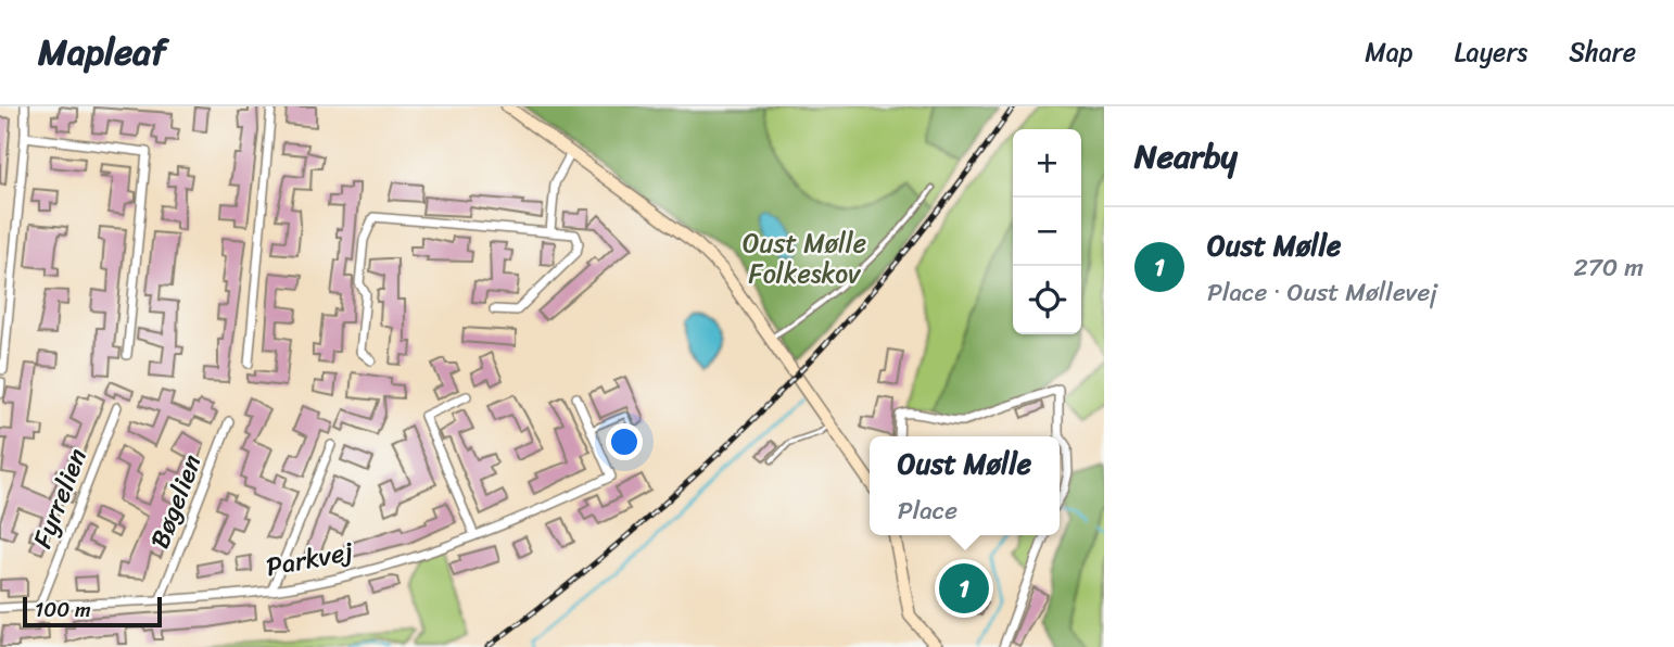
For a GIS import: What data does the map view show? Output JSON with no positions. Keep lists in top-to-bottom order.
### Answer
{
  "streets": {
    "street": ["Fyrrelien", "Bøgelien", "Parkvej"]
  },
  "crossings": [
    ["Fyrrelien", "Parkvej"],
    ["Bøgelien", "Parkvej"]
  ],
  "parks": ["Oust Mølle Folkeskov"],
  "scale_bar": "100 m",
  "page": {
    "header": "Mapleaf",
    "nav": ["Map", "Layers", "Share"],
    "heading": "Nearby",
    "map_buttons": ["+", "−"],
    "list": [
      {
        "mark": "1",
        "name": "Oust Mølle",
        "note": "Place · Oust Møllevej",
        "value": "270 m"
      }
    ],
    "popup": ["Oust Mølle", "Place"],
    "pins": "1",
    "scale": "100 m"
  }
}
